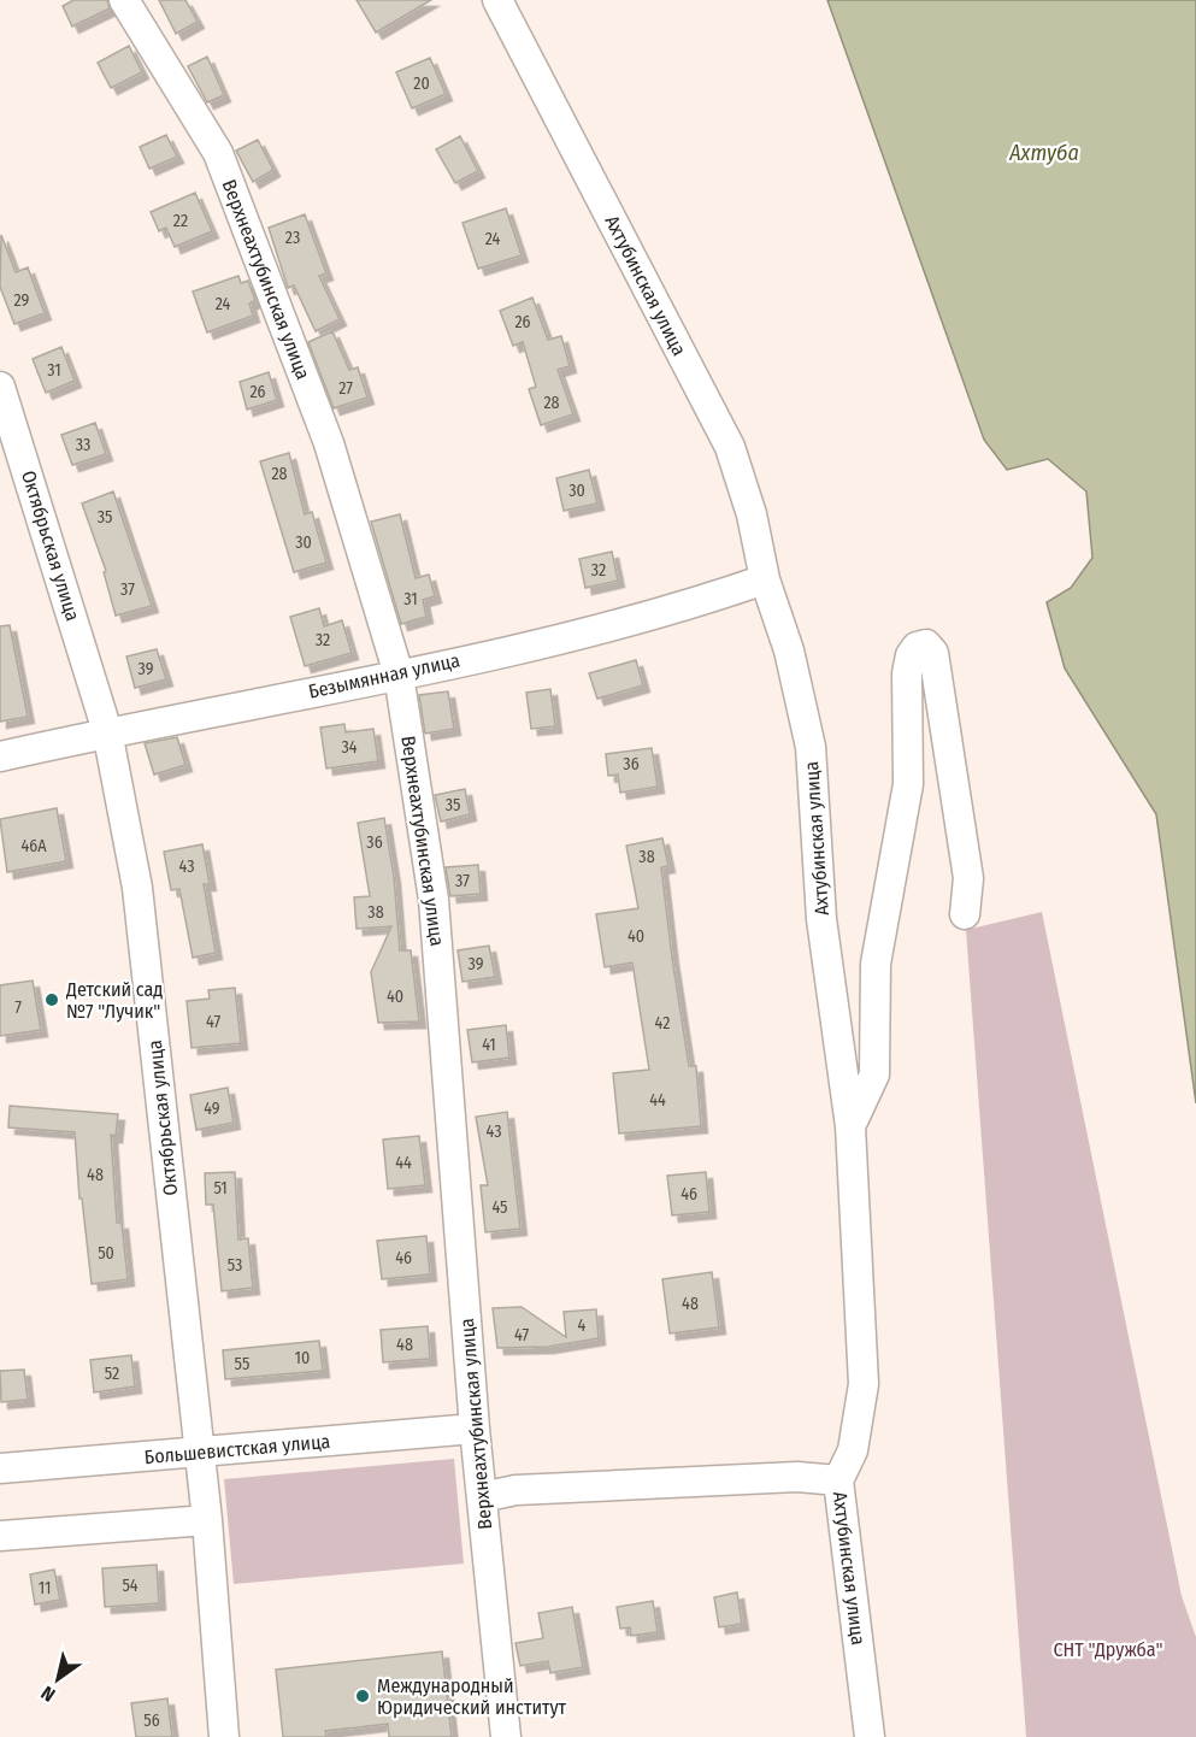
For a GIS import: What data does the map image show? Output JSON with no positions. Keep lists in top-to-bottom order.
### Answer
{
  "streets": {
    "street": [
      "Верхнеахтубинская улица",
      "Ахтубинская улица",
      "Октябрьская улица",
      "Безымянная улица",
      "Большевистская улица"
    ]
  },
  "crossings": [
    ["Верхнеахтубинская улица", "Безымянная улица"],
    ["Верхнеахтубинская улица", "Большевистская улица"],
    ["Ахтубинская улица", "Безымянная улица"],
    ["Октябрьская улица", "Безымянная улица"],
    ["Октябрьская улица", "Большевистская улица"]
  ],
  "water": ["Ахтуба"],
  "parks": ["СНТ \"Дружба\""],
  "places": ["Детский сад №7 \"Лучик\"", "Международный Юридический институт"],
  "house_numbers": [
    "20",
    "22",
    "23",
    "24",
    "29",
    "24",
    "26",
    "31",
    "27",
    "26",
    "28",
    "33",
    "28",
    "30",
    "35",
    "30",
    "32",
    "37",
    "31",
    "32",
    "39",
    "34",
    "36",
    "35",
    "36",
    "46А",
    "38",
    "43",
    "37",
    "38",
    "40",
    "39",
    "40",
    "7",
    "47",
    "42",
    "41",
    "44",
    "49",
    "43",
    "44",
    "48",
    "51",
    "46",
    "45",
    "50",
    "46",
    "53",
    "48",
    "4",
    "47",
    "48",
    "10",
    "55",
    "52",
    "54",
    "11",
    "56"
  ],
  "north": "bottom left"
}
